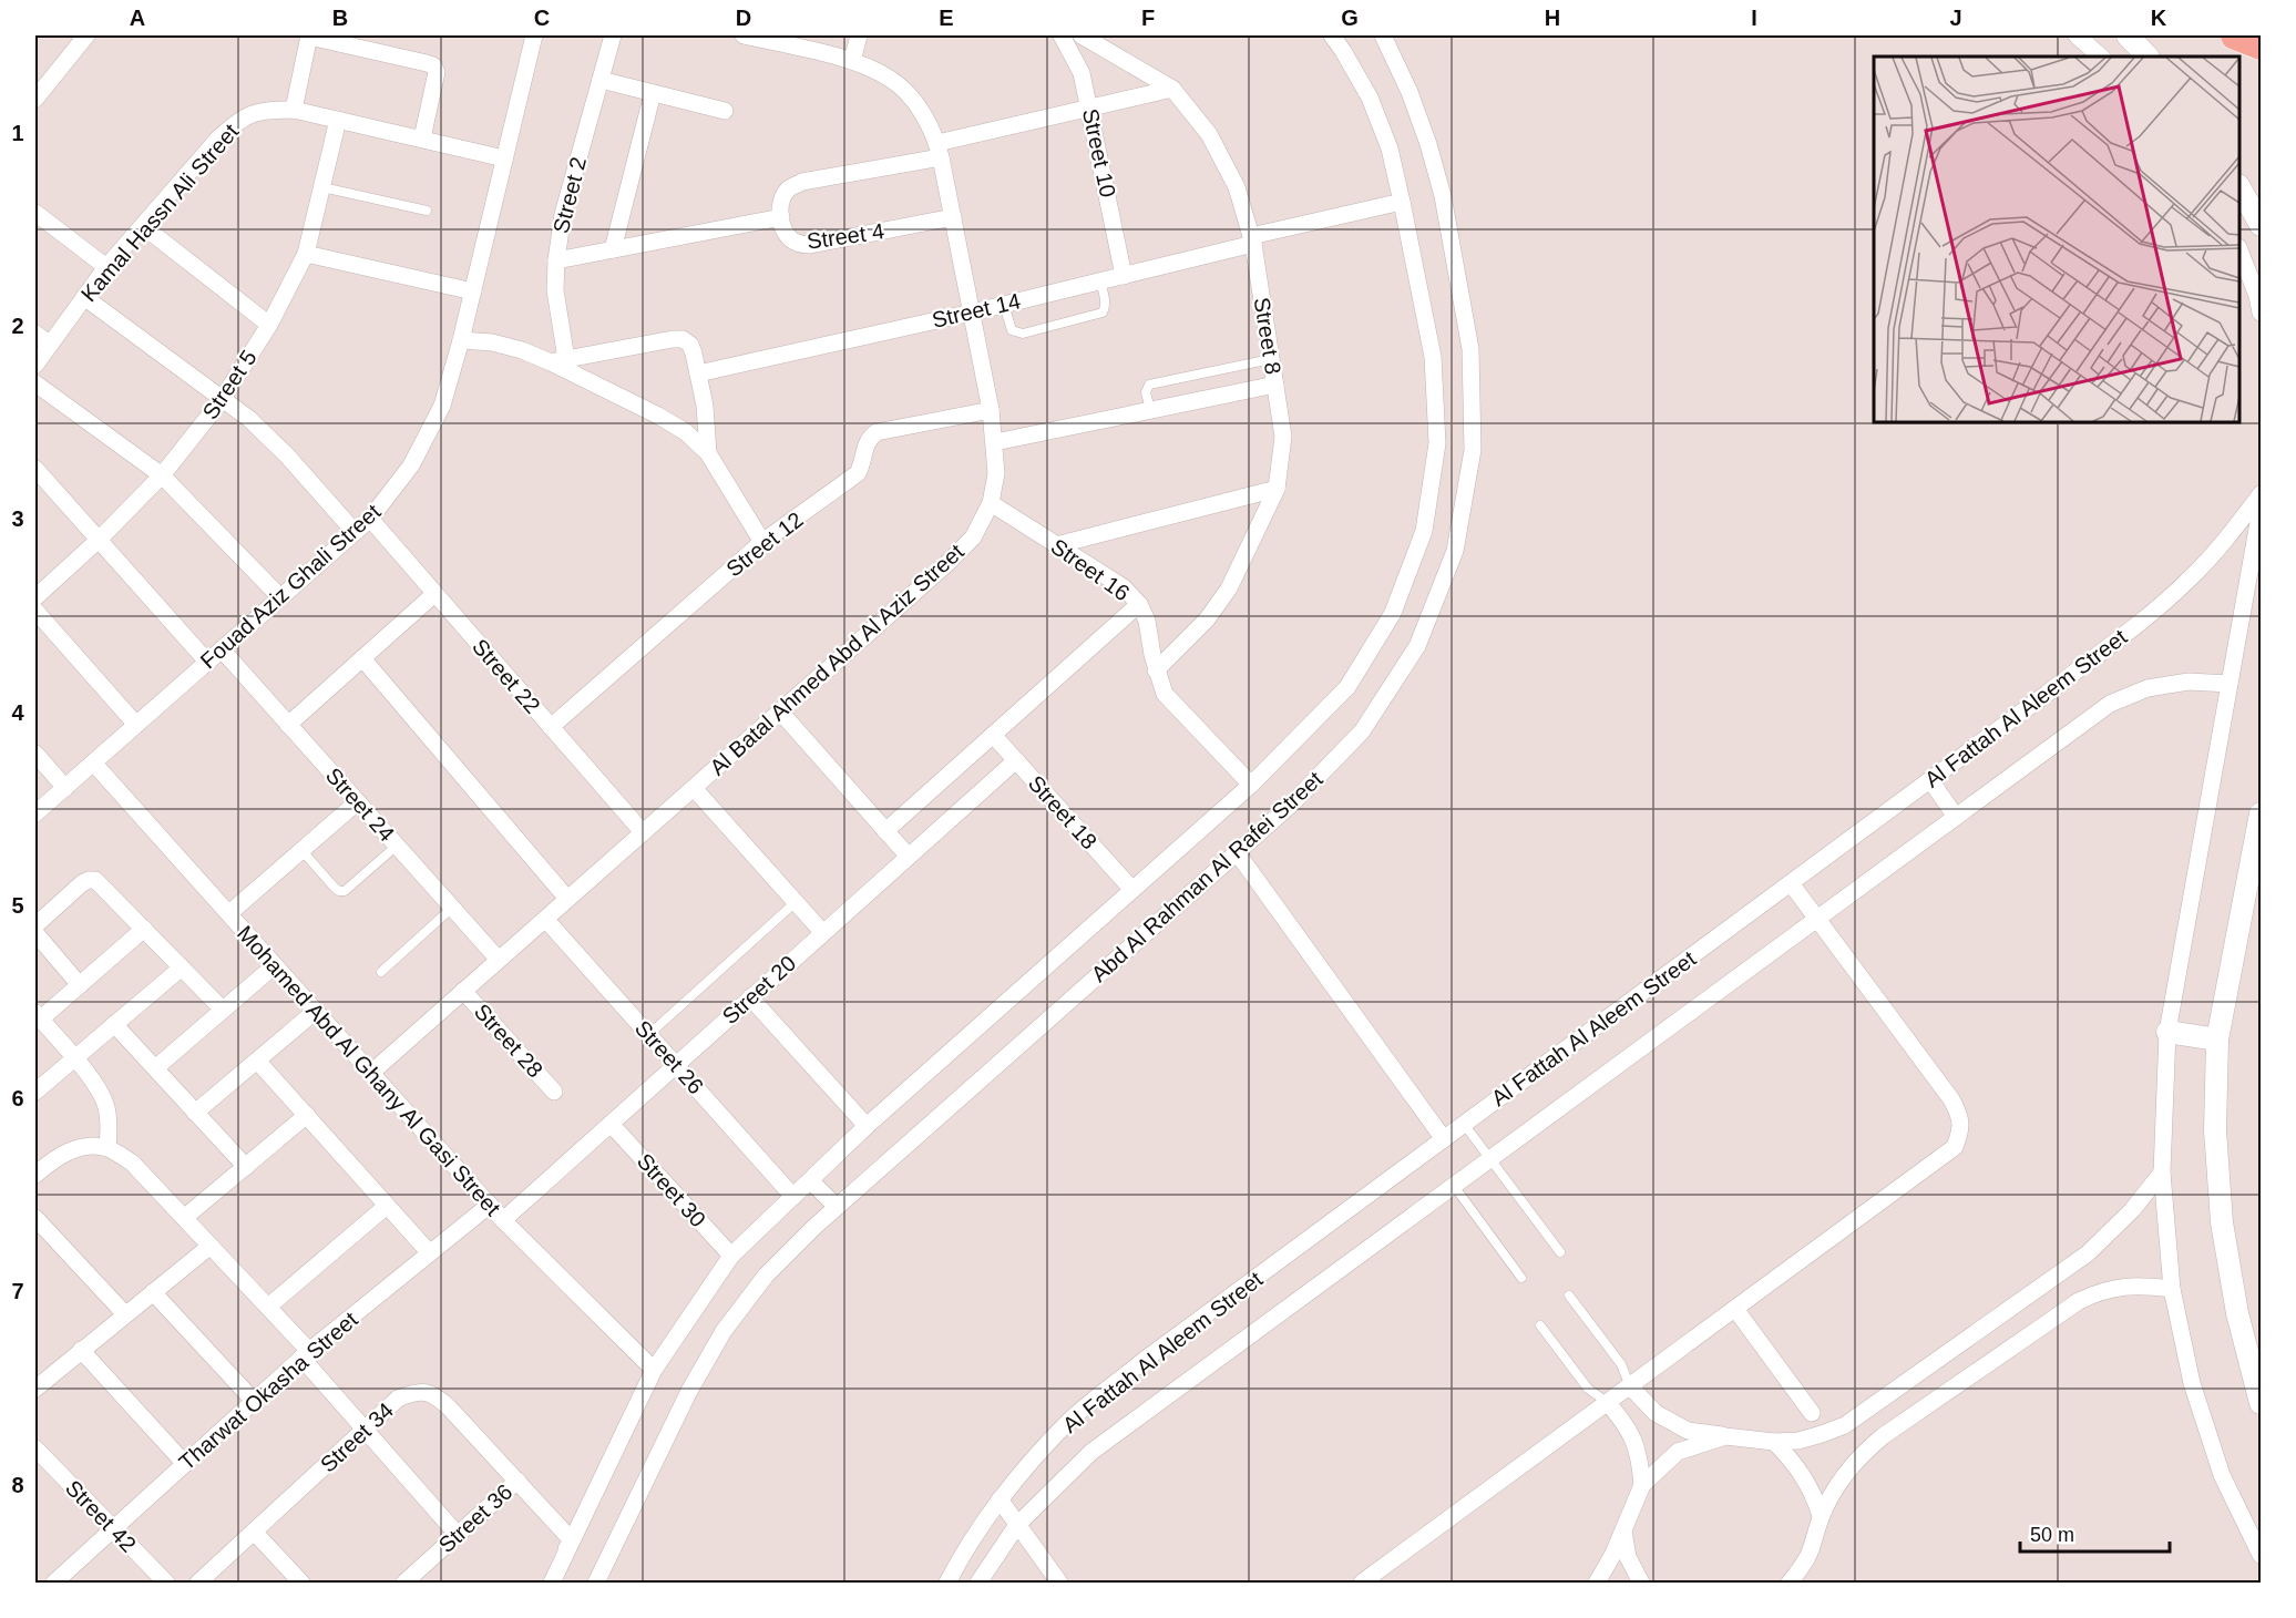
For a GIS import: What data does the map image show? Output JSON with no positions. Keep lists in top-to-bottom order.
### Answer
{
  "streets": {
    "street": [
      "Street 10",
      "Street 2",
      "Kamal Hassn Ali Street",
      "Street 4",
      "Street 14",
      "Street 8",
      "Street 5",
      "Street 12",
      "Street 16",
      "Fouad Aziz Ghali Street",
      "Al Batal Ahmed Abd Al Aziz Street",
      "Street 22",
      "Al Fattah Al Aleem Street",
      "Street 24",
      "Street 18",
      "Abd Al Rahman Al Rafei Street",
      "Street 20",
      "Street 28",
      "Street 26",
      "Mohamed Abd Al Ghany Al Gasi Street",
      "Street 30",
      "Tharwat Okasha Street",
      "Street 34",
      "Street 42",
      "Street 36"
    ]
  },
  "crossings": [
    ["Street 10", "Street 4"],
    ["Street 10", "Street 14"],
    ["Kamal Hassn Ali Street", "Street 5"],
    ["Kamal Hassn Ali Street", "Fouad Aziz Ghali Street"],
    ["Street 4", "Street 8"],
    ["Street 4", "Al Batal Ahmed Abd Al Aziz Street"],
    ["Street 14", "Street 8"],
    ["Street 14", "Al Batal Ahmed Abd Al Aziz Street"],
    ["Street 14", "Abd Al Rahman Al Rafei Street"],
    ["Street 8", "Street 16"],
    ["Street 12", "Al Batal Ahmed Abd Al Aziz Street"],
    ["Street 12", "Street 22"],
    ["Street 16", "Al Batal Ahmed Abd Al Aziz Street"],
    ["Street 16", "Abd Al Rahman Al Rafei Street"],
    ["Fouad Aziz Ghali Street", "Street 22"],
    ["Fouad Aziz Ghali Street", "Street 24"],
    ["Fouad Aziz Ghali Street", "Mohamed Abd Al Ghany Al Gasi Street"],
    ["Al Batal Ahmed Abd Al Aziz Street", "Street 22"],
    ["Al Batal Ahmed Abd Al Aziz Street", "Street 24"],
    ["Al Batal Ahmed Abd Al Aziz Street", "Street 28"],
    ["Al Batal Ahmed Abd Al Aziz Street", "Street 26"],
    ["Al Batal Ahmed Abd Al Aziz Street", "Mohamed Abd Al Ghany Al Gasi Street"],
    ["Street 18", "Abd Al Rahman Al Rafei Street"],
    ["Street 18", "Street 20"],
    ["Abd Al Rahman Al Rafei Street", "Street 26"],
    ["Abd Al Rahman Al Rafei Street", "Mohamed Abd Al Ghany Al Gasi Street"],
    ["Abd Al Rahman Al Rafei Street", "Street 30"],
    ["Abd Al Rahman Al Rafei Street", "Street 34"],
    ["Street 20", "Street 26"],
    ["Street 20", "Mohamed Abd Al Ghany Al Gasi Street"],
    ["Street 20", "Street 30"],
    ["Mohamed Abd Al Ghany Al Gasi Street", "Tharwat Okasha Street"],
    ["Tharwat Okasha Street", "Street 42"],
    ["Street 34", "Street 36"]
  ],
  "scale_bar": "50 m",
  "grid": {
    "columns": [
      "A",
      "B",
      "C",
      "D",
      "E",
      "F",
      "G",
      "H",
      "I",
      "J",
      "K"
    ],
    "rows": [
      "1",
      "2",
      "3",
      "4",
      "5",
      "6",
      "7",
      "8"
    ]
  }
}
